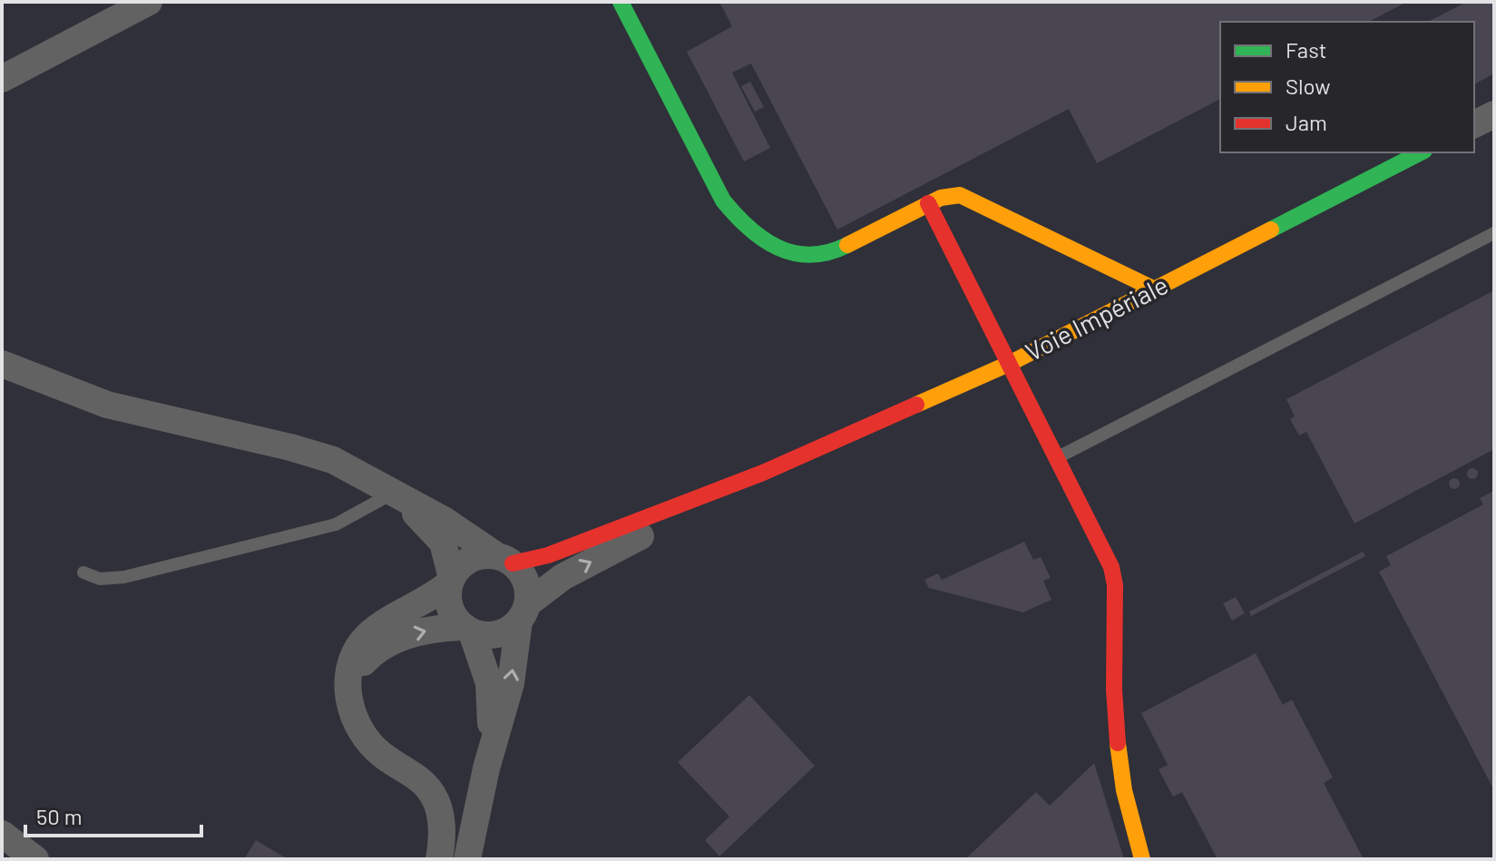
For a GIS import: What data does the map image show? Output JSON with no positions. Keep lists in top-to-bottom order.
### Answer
{
  "streets": {
    "street": ["Voie Impériale"]
  },
  "legend": ["Fast", "Slow", "Jam"],
  "scale_bar": "50 m"
}
